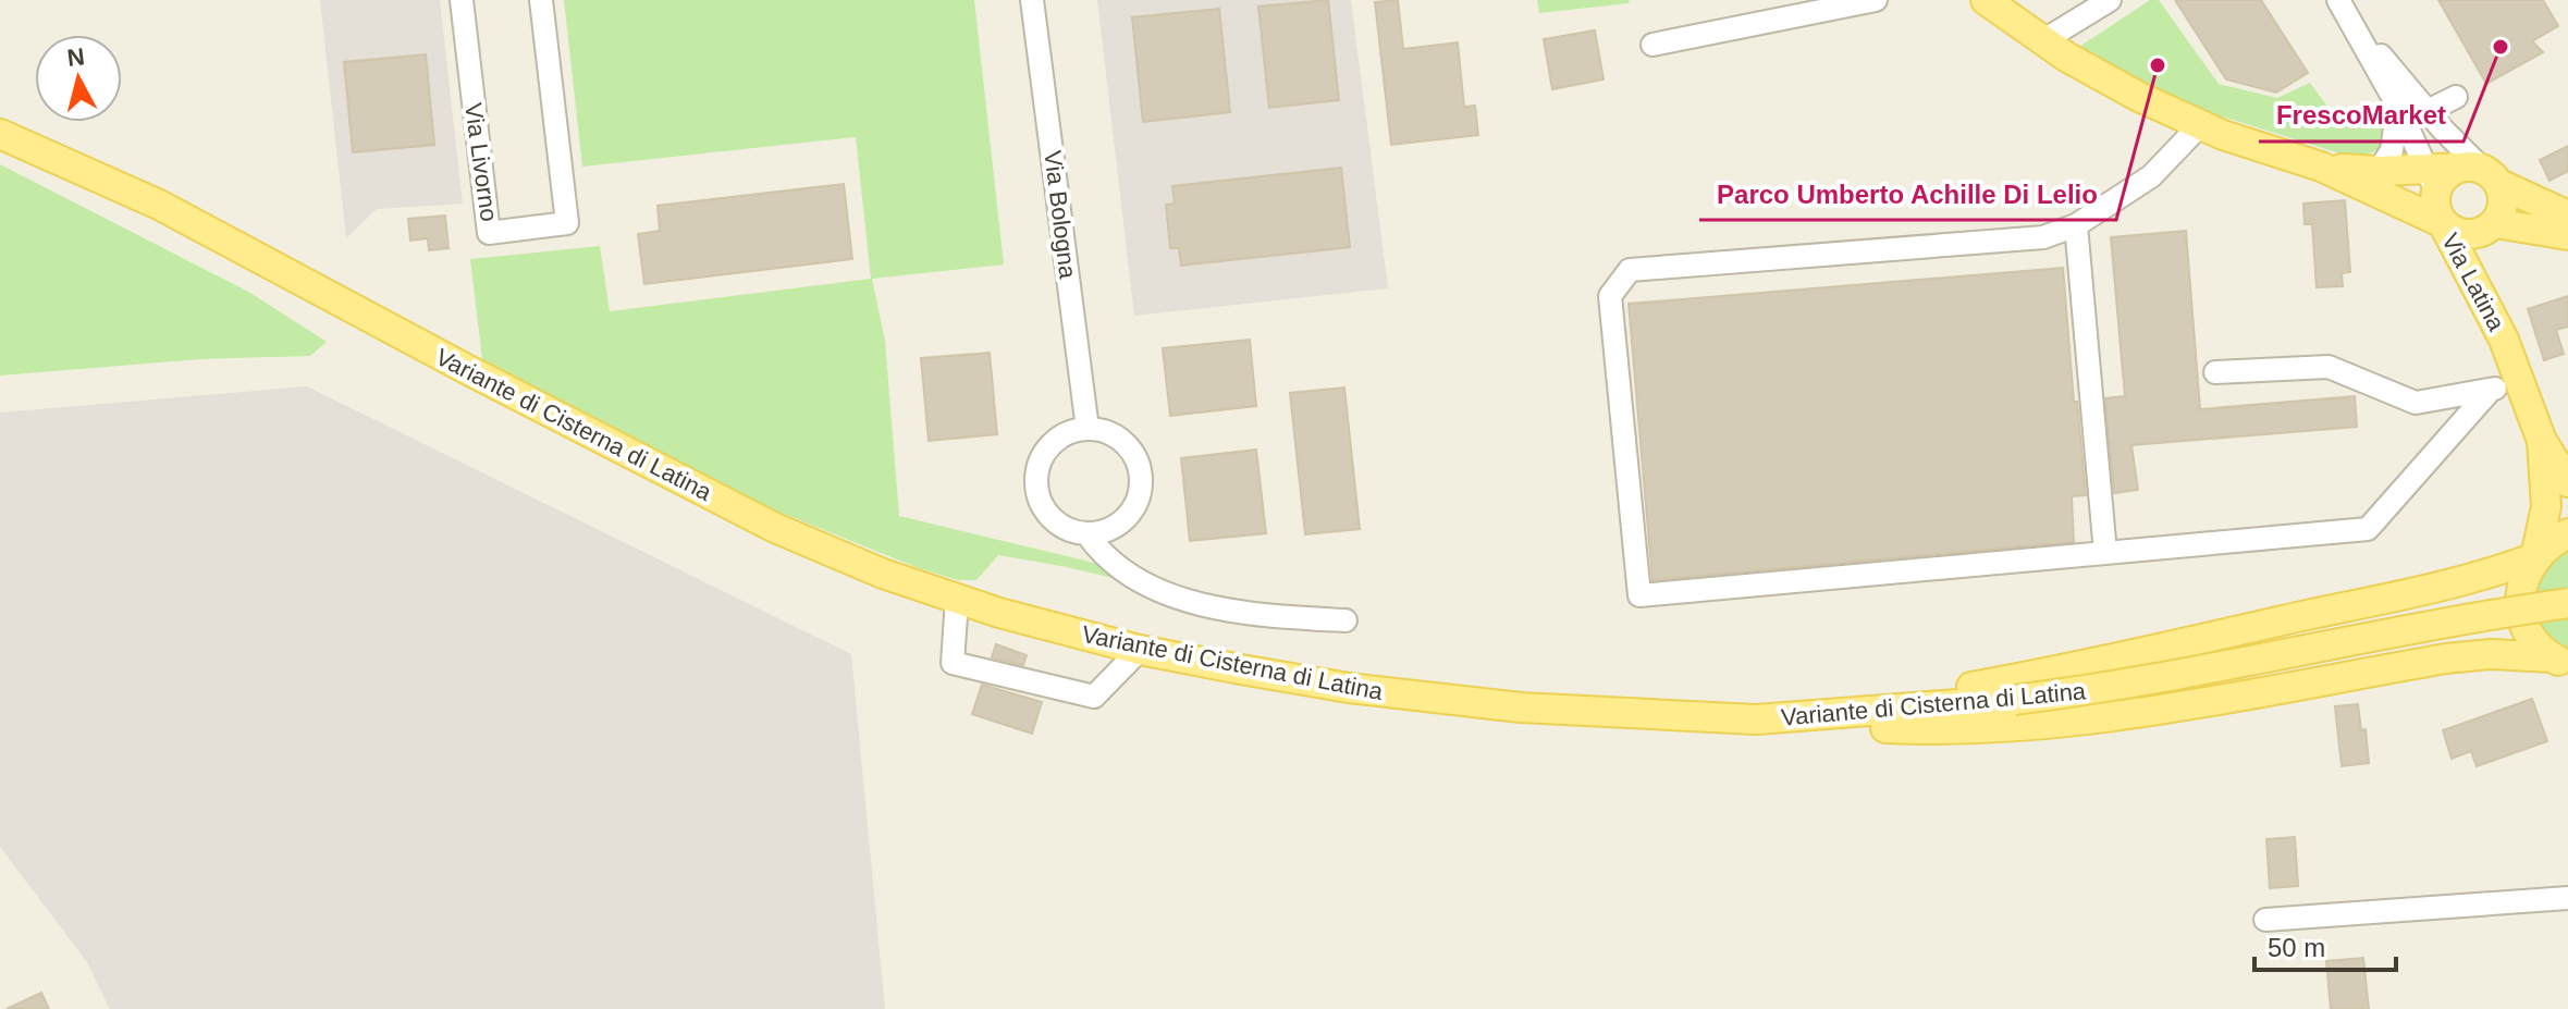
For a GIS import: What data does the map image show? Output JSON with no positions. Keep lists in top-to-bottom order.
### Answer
{
  "streets": {
    "main road": ["Via Latina", "Variante di Cisterna di Latina"],
    "street": ["Via Livorno", "Via Bologna"]
  },
  "places": ["FrescoMarket", "Parco Umberto Achille Di Lelio"],
  "scale_bar": "50 m",
  "north": "top"
}
